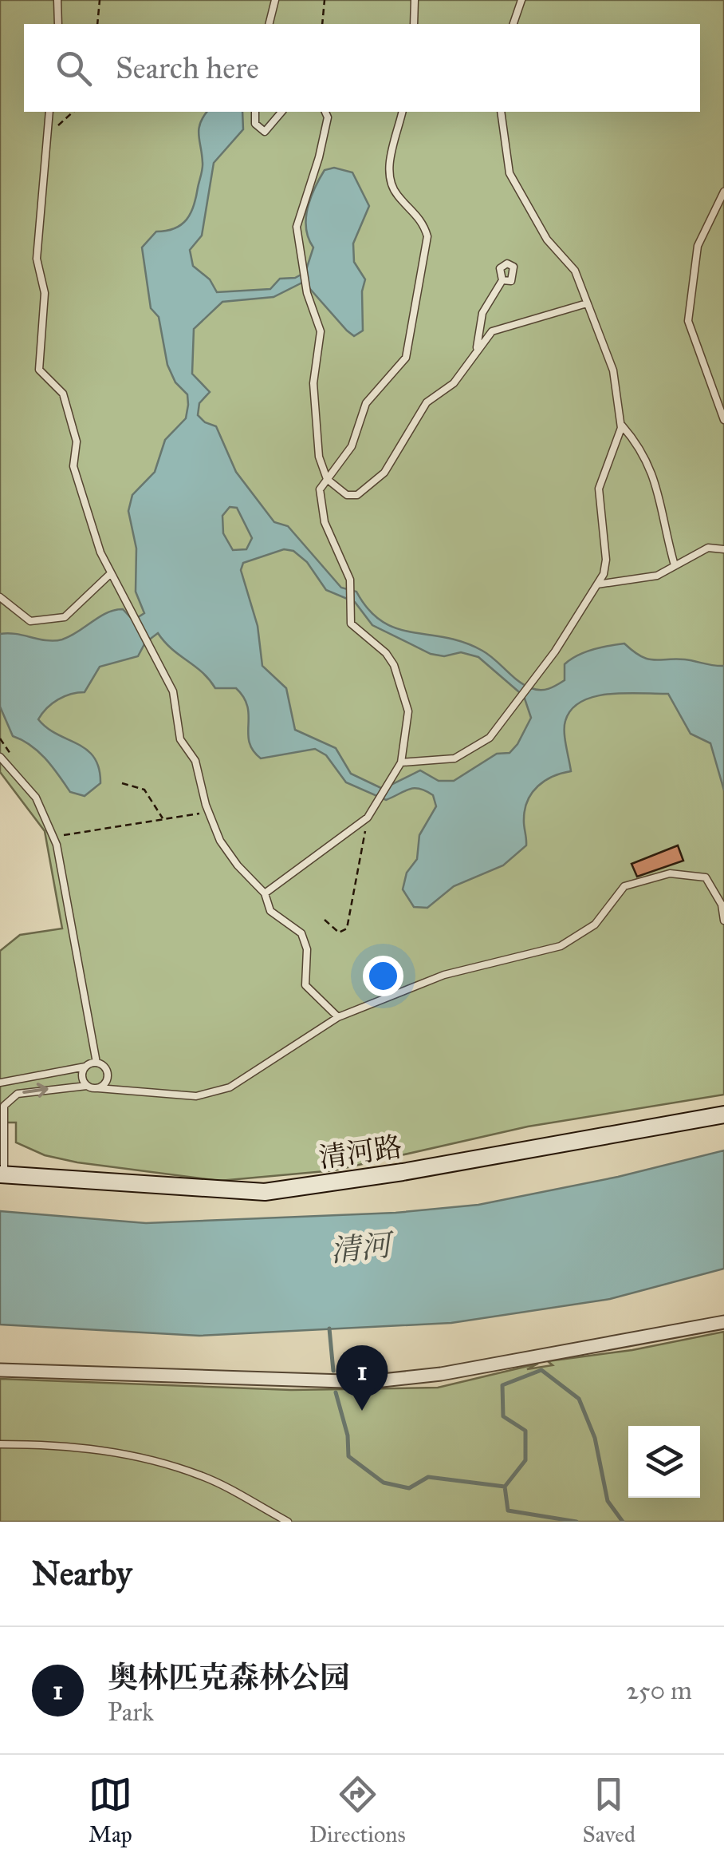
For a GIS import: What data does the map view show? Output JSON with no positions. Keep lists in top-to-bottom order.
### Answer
{
  "streets": {
    "street": ["清河路"]
  },
  "water": ["清河"],
  "page": {
    "search": "Search here",
    "pins": "1",
    "heading": "Nearby",
    "list": [
      {
        "mark": "1",
        "name": "奥林匹克森林公园",
        "note": "Park",
        "value": "250 m"
      }
    ],
    "nav": ["Map", "Directions", "Saved"]
  }
}
